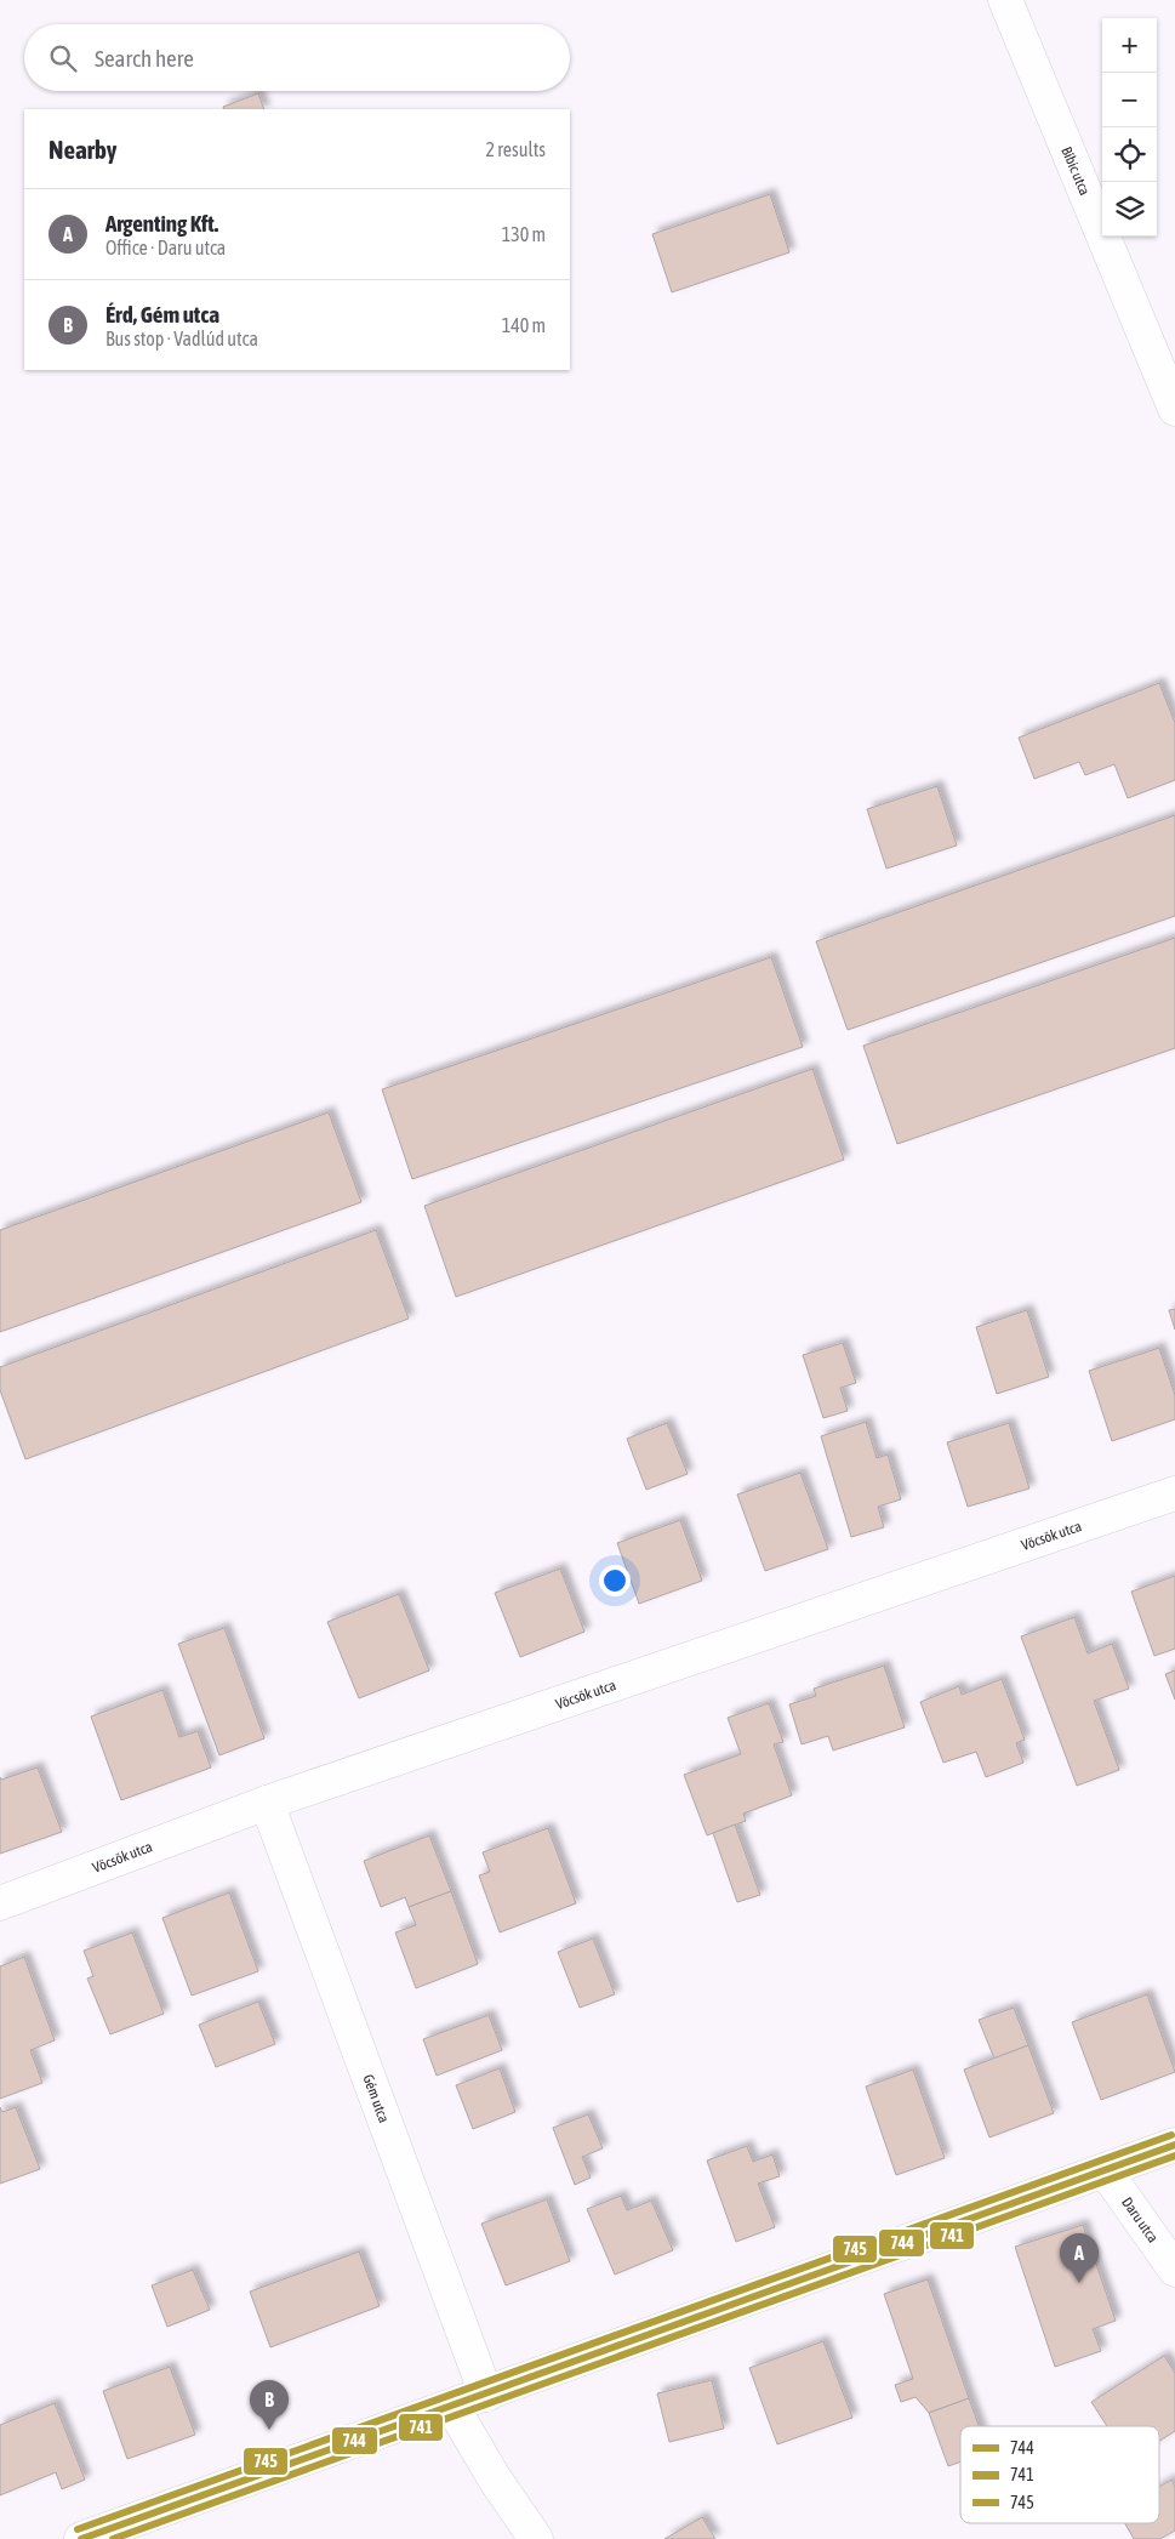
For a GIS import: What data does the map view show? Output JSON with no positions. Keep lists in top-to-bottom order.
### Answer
{
  "streets": {
    "street": [
      "Bíbic utca",
      "Vöcsök utca",
      "Gém utca",
      "Daru utca"
    ]
  },
  "crossings": [
    ["Vöcsök utca", "Gém utca"]
  ],
  "lines": ["transit line 745", "transit line 744", "transit line 741"],
  "legend": ["744", "741", "745"],
  "page": {
    "map_buttons": ["+", "−"],
    "search": "Search here",
    "heading": ["Nearby", "2 results"],
    "list": [
      {
        "mark": "A",
        "name": "Argenting Kft.",
        "note": "Office · Daru utca",
        "value": "130 m"
      },
      {
        "mark": "B",
        "name": "Érd, Gém utca",
        "note": "Bus stop · Vadlúd utca",
        "value": "140 m"
      }
    ],
    "pins": ["A", "B"]
  }
}
